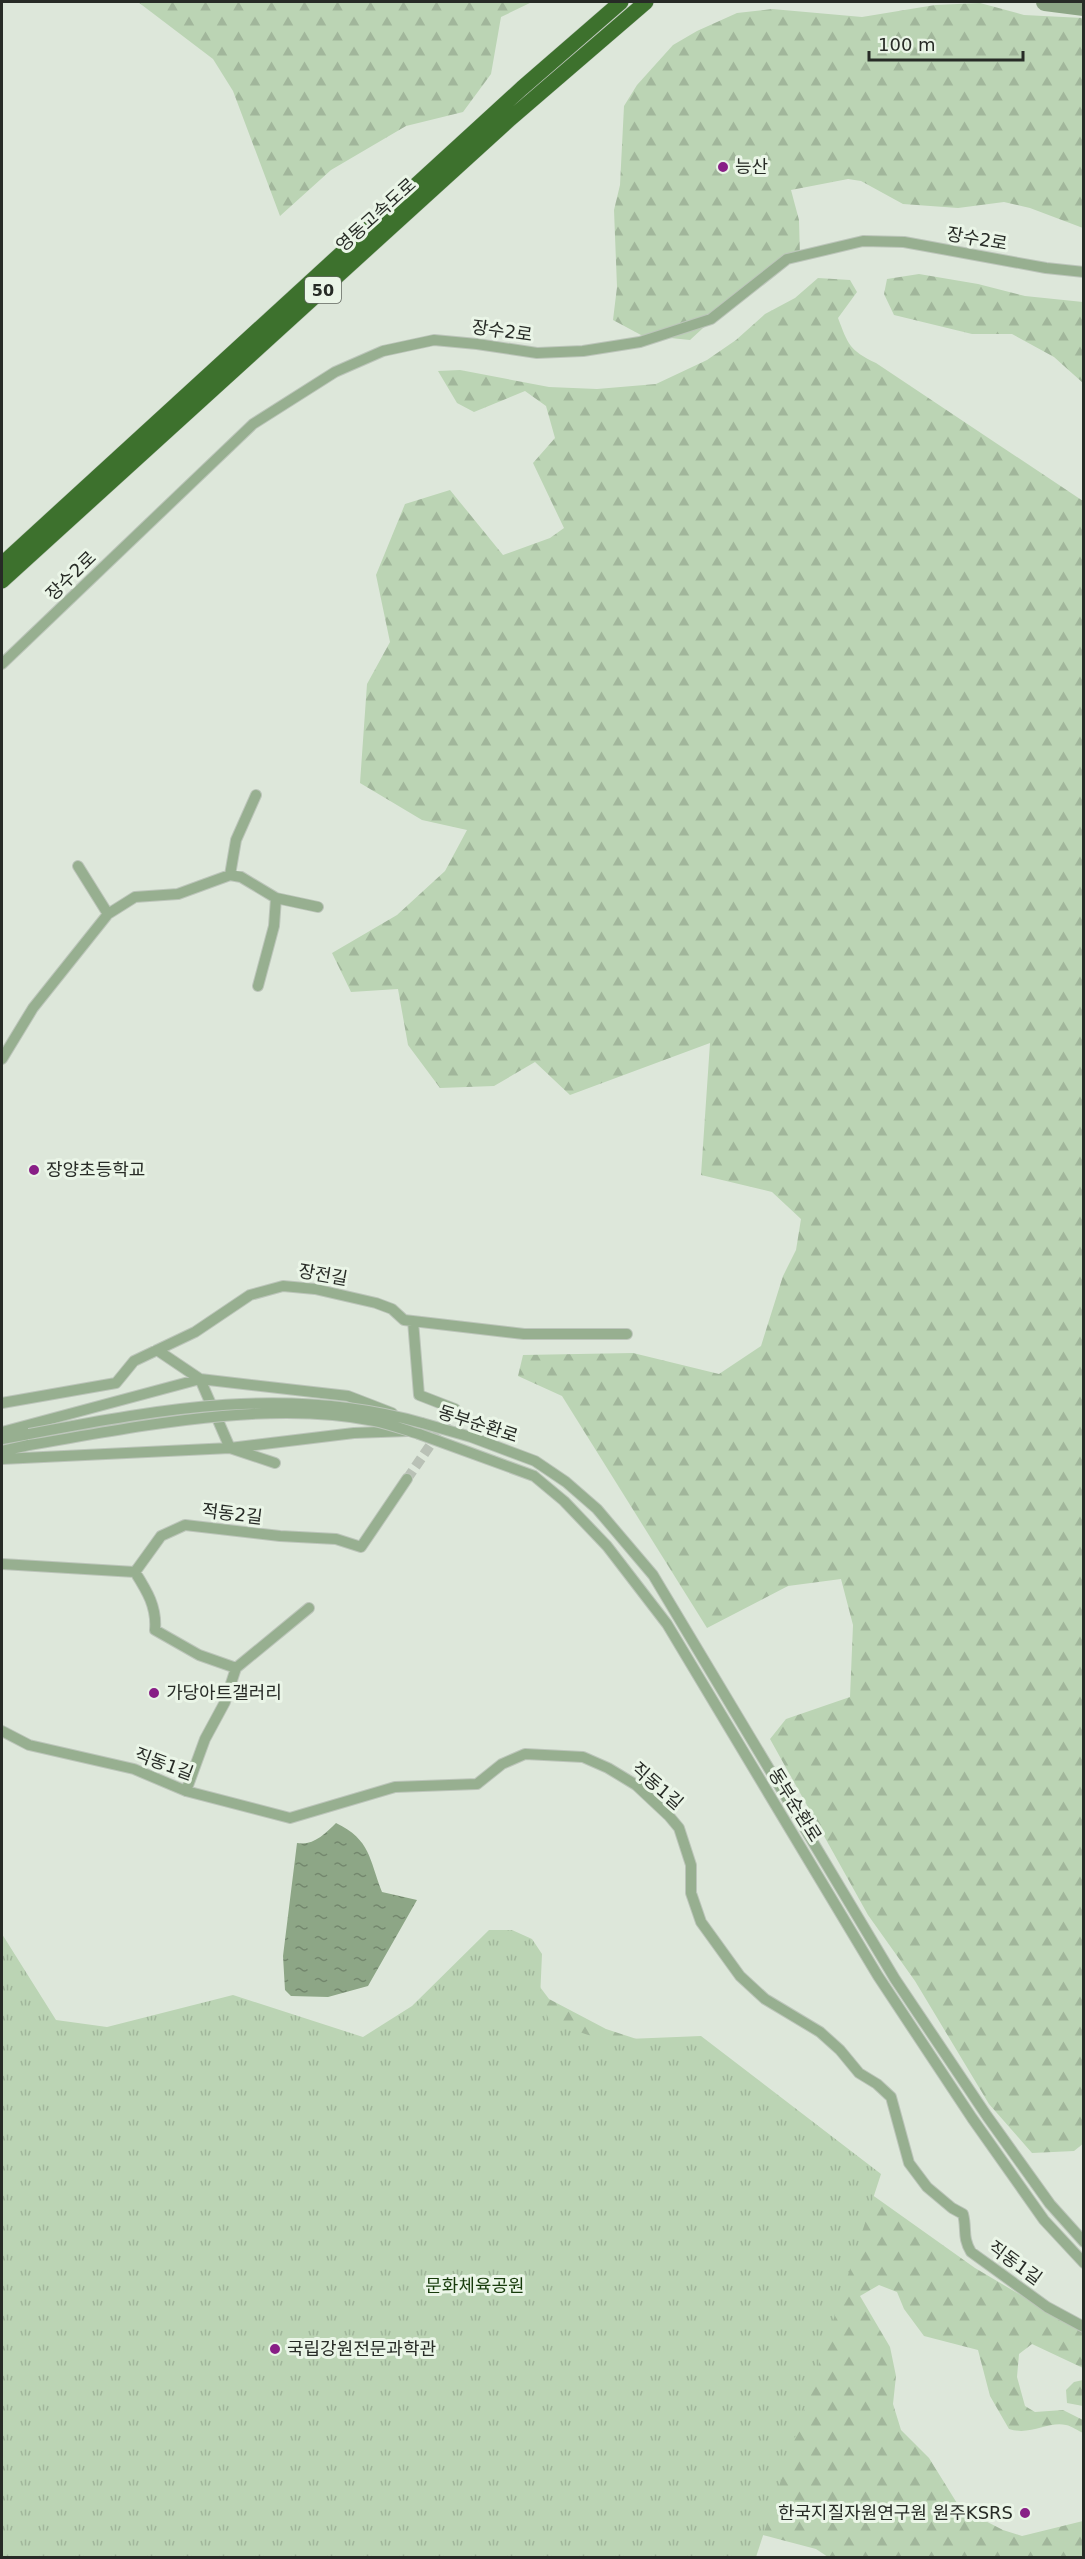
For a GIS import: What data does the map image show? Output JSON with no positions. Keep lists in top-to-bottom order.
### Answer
{
  "streets": {
    "highway": ["영동고속도로", "50"],
    "street": [
      "장수2로",
      "장전길",
      "동부순환로",
      "적동2길",
      "직동1길"
    ]
  },
  "parks": ["문화체육공원"],
  "places": [
    "능산",
    "장양초등학교",
    "가당아트갤러리",
    "국립강원전문과학관",
    "한국지질자원연구원 원주KSRS"
  ],
  "scale_bar": "100 m"
}
